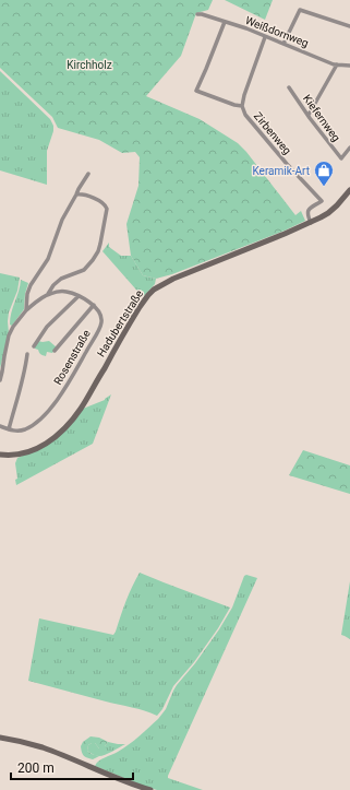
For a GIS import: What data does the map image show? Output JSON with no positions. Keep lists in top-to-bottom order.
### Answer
{
  "streets": {
    "street": [
      "Weißdornweg",
      "Kiefernweg",
      "Zirbenweg",
      "Hadubertstraße",
      "Rosenstraße"
    ]
  },
  "crossings": [
    ["Weißdornweg", "Zirbenweg"],
    ["Zirbenweg", "Hadubertstraße"]
  ],
  "parks": ["Kirchholz"],
  "places": {
    "shop": ["Keramik-Art"]
  },
  "scale_bar": "200 m"
}
